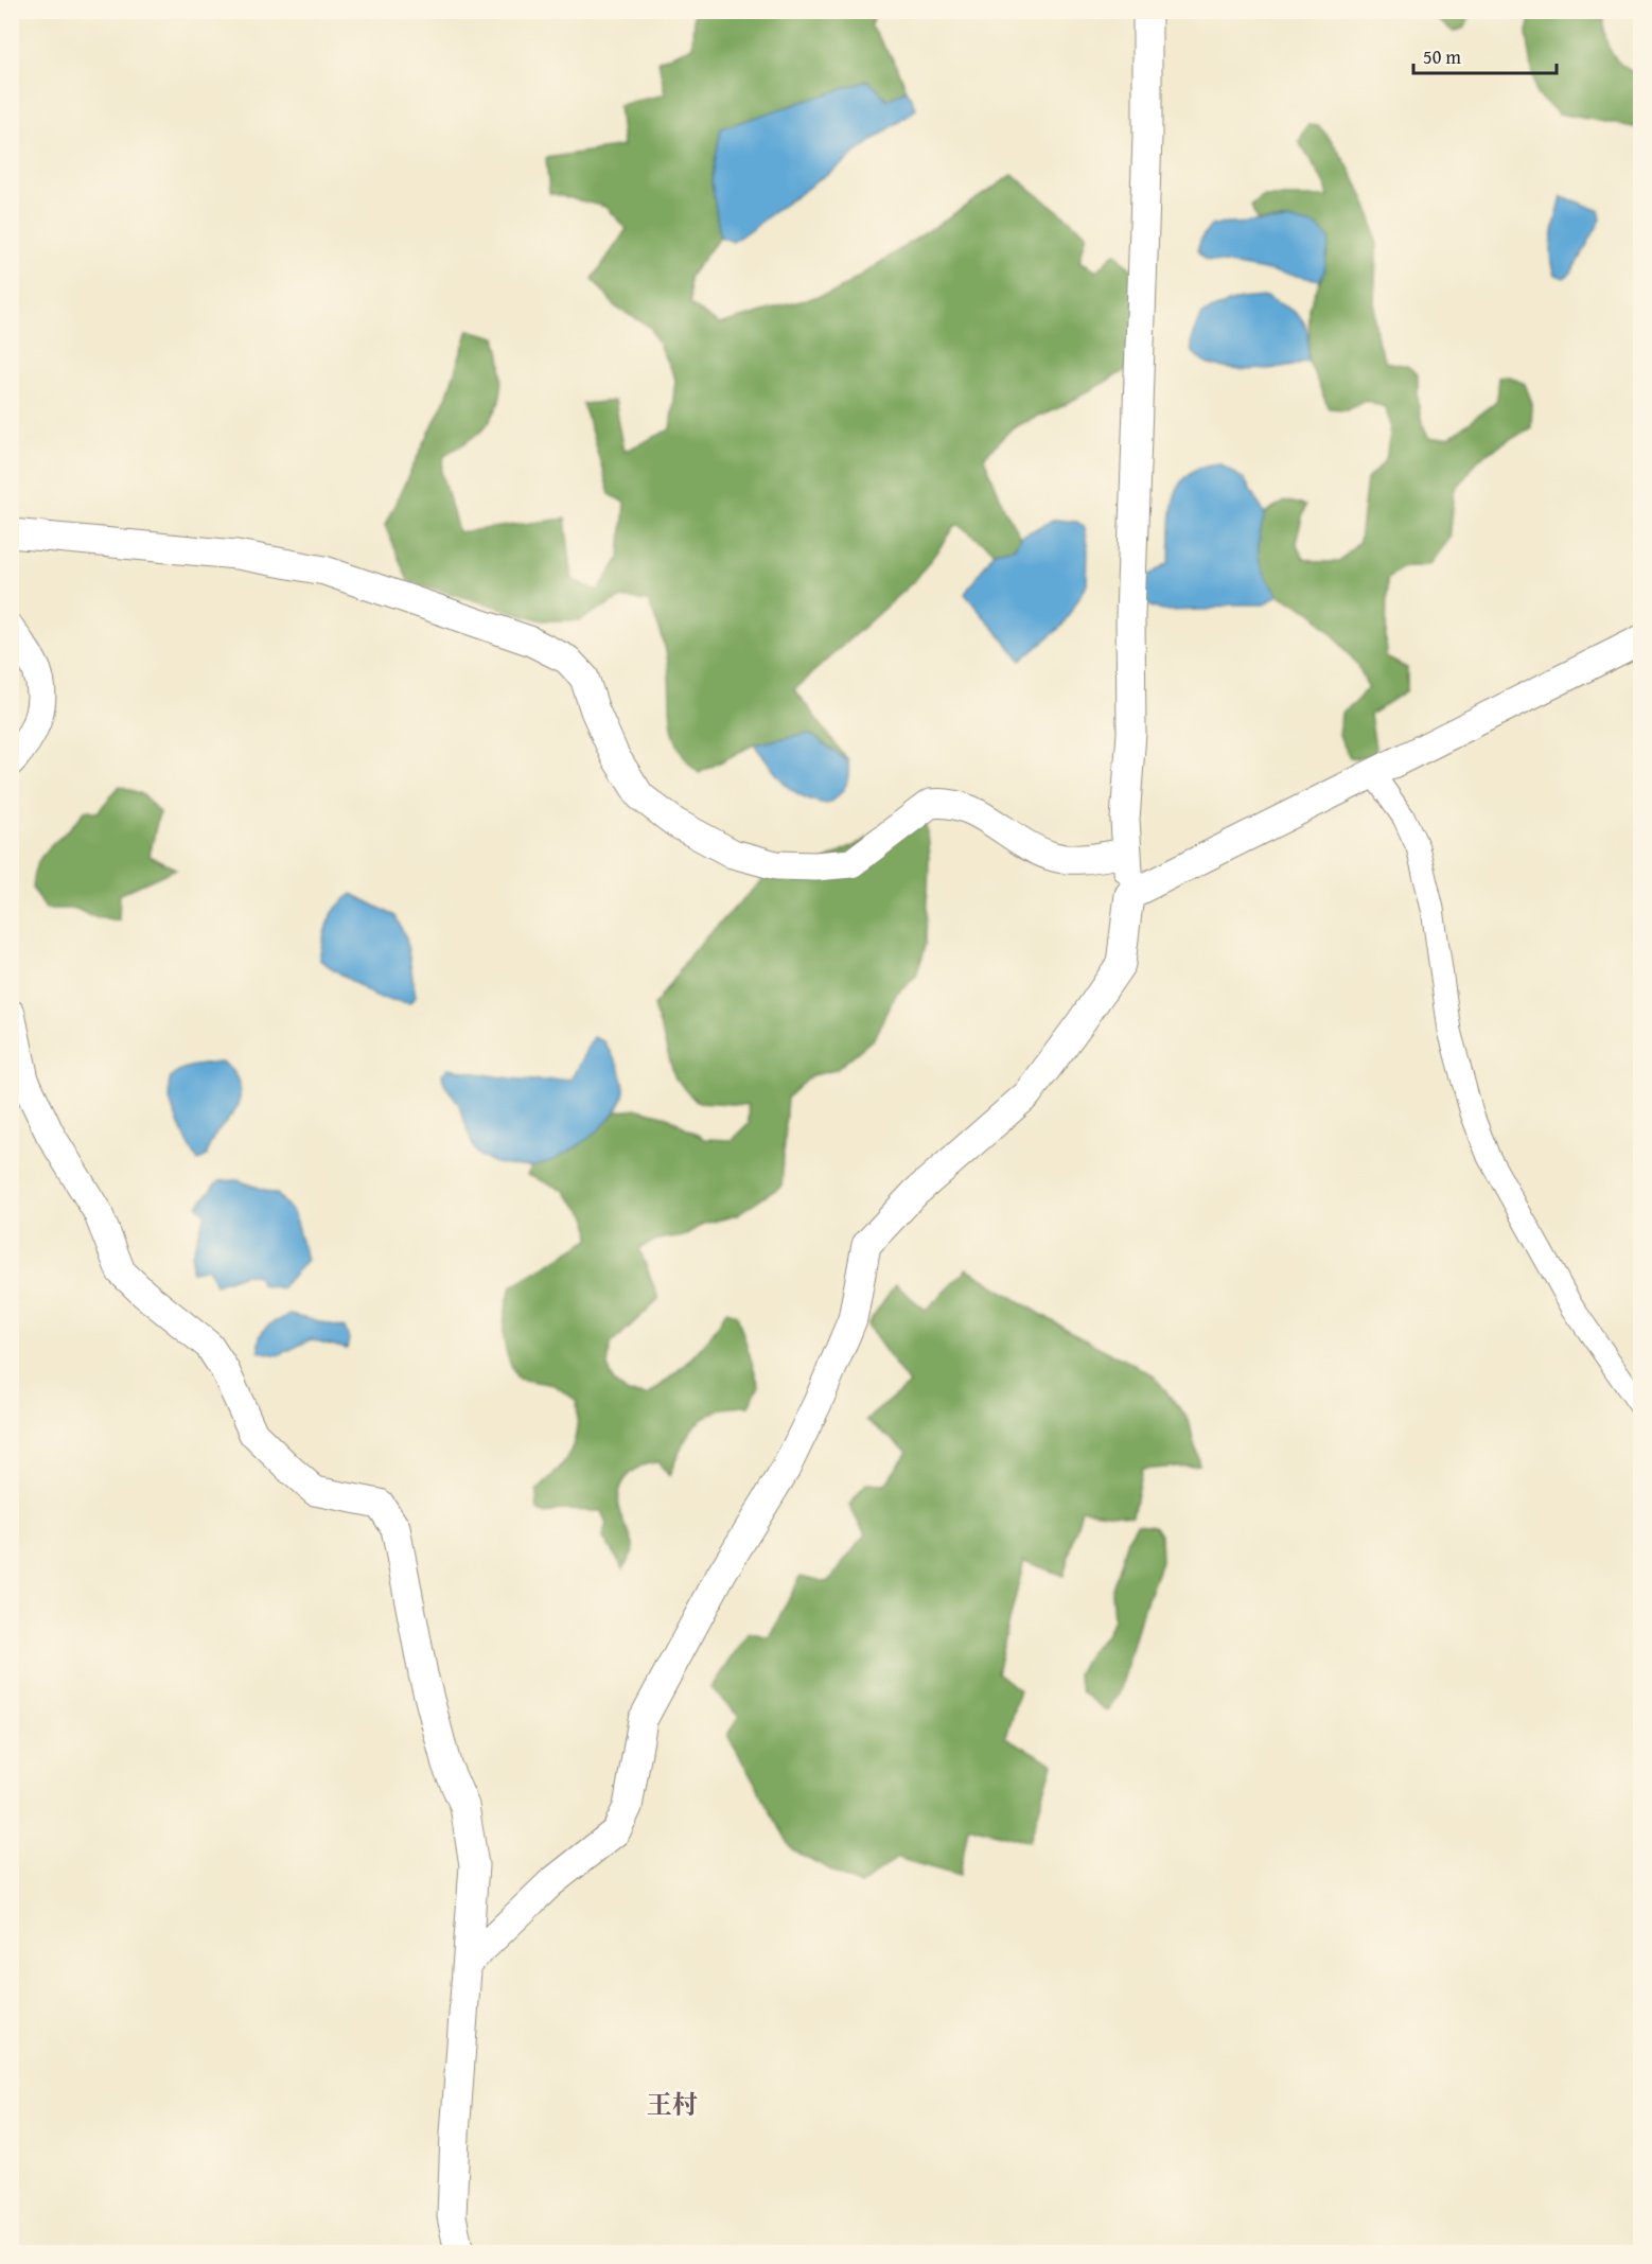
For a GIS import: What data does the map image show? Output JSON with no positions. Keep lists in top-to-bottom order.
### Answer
{
  "districts": ["王村"],
  "scale_bar": "50 m"
}
